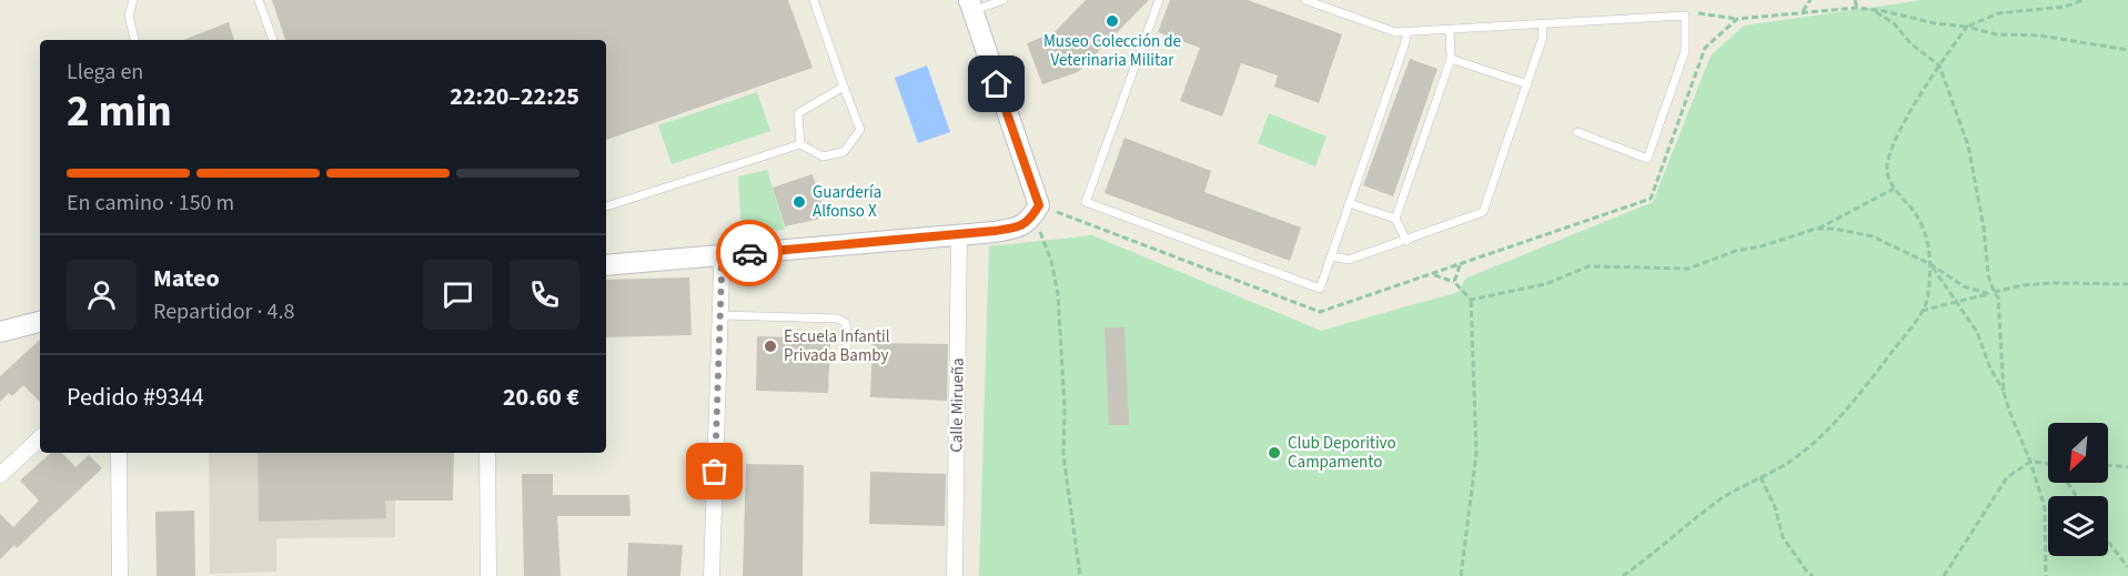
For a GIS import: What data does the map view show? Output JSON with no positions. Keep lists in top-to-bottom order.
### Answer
{
  "streets": {
    "street": ["Calle Mirueña"]
  },
  "places": [
    "Museo Colección de Veterinaria Militar",
    "Guardería Alfonso X",
    "Escuela Infantil Privada Bamby",
    "Club Deporitivo Campamento"
  ],
  "north": "bottom left",
  "page": {
    "heading": ["2 min", "Llega en", "22:20–22:25"],
    "panel": [
      "Mateo",
      "Repartidor · 4.8",
      "Pedido #9344",
      "20.60 €"
    ],
    "bar": "En camino · 150 m"
  }
}
